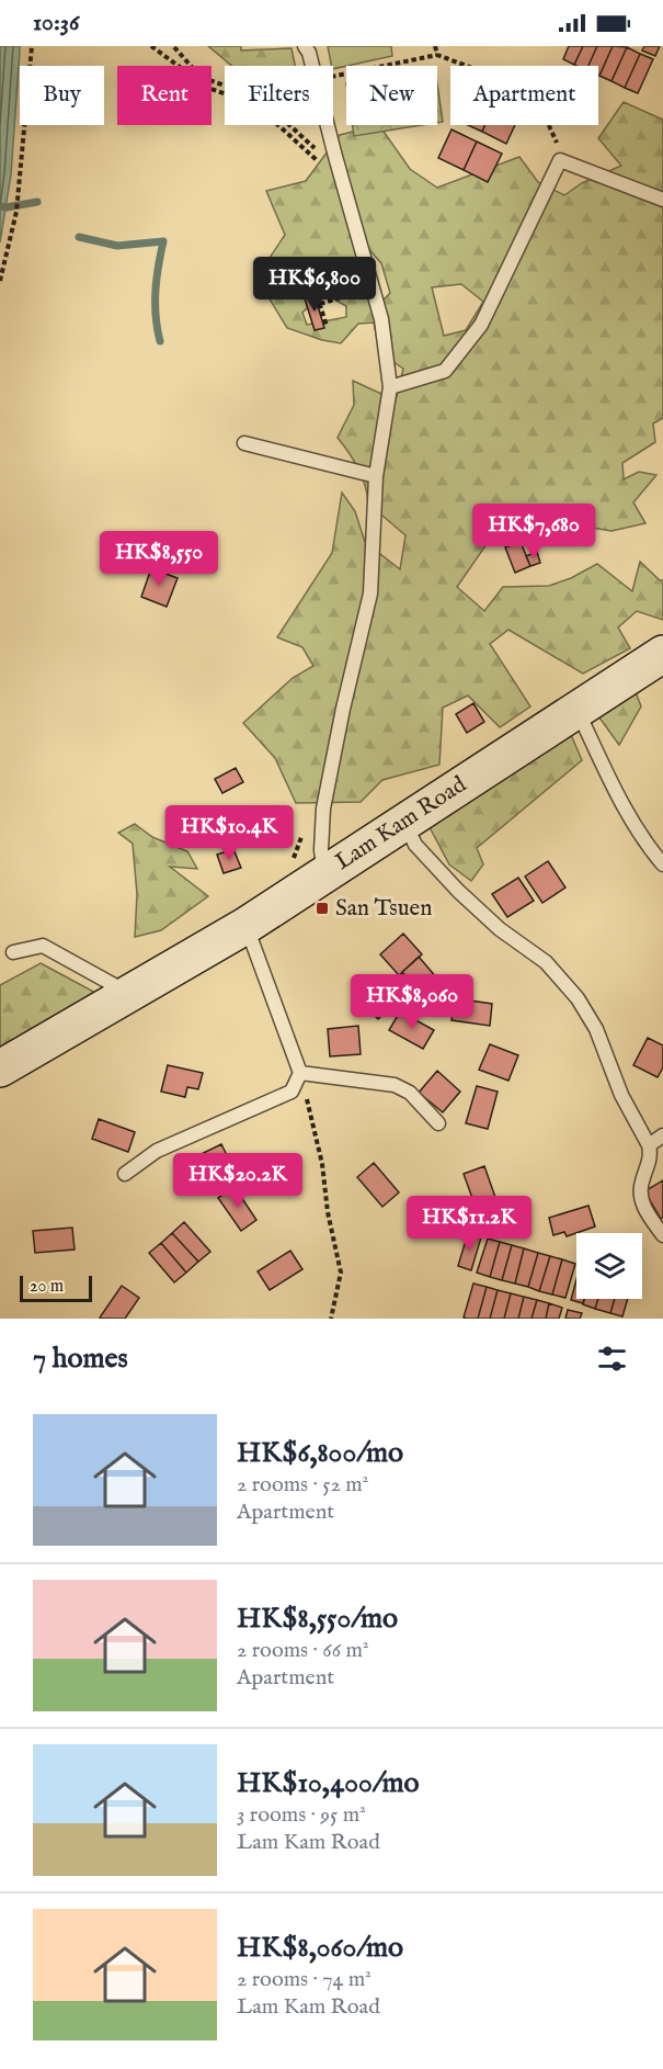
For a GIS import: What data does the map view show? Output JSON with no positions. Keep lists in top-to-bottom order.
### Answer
{
  "streets": {
    "main road": ["Lam Kam Road"]
  },
  "places": {
    "transit": ["San Tsuen"]
  },
  "scale_bar": "20 m",
  "page": {
    "status": "10:36",
    "chip": [
      "Buy",
      "Rent",
      "Filters",
      "New",
      "Apartment"
    ],
    "price": [
      "HK$6,800",
      "HK$7,680",
      "HK$8,550",
      "HK$10.4K",
      "HK$8,060",
      "HK$20.2K",
      "HK$11.2K"
    ],
    "scale": "20 m",
    "heading": "7 homes",
    "list": [
      {
        "name": "HK$6,800/mo",
        "note": "2 rooms · 52 m² · Apartment"
      },
      {
        "name": "HK$8,550/mo",
        "note": "2 rooms · 66 m² · Apartment"
      },
      {
        "name": "HK$10,400/mo",
        "note": "3 rooms · 95 m² · Lam Kam Road"
      },
      {
        "name": "HK$8,060/mo",
        "note": "2 rooms · 74 m² · Lam Kam Road"
      }
    ]
  }
}
